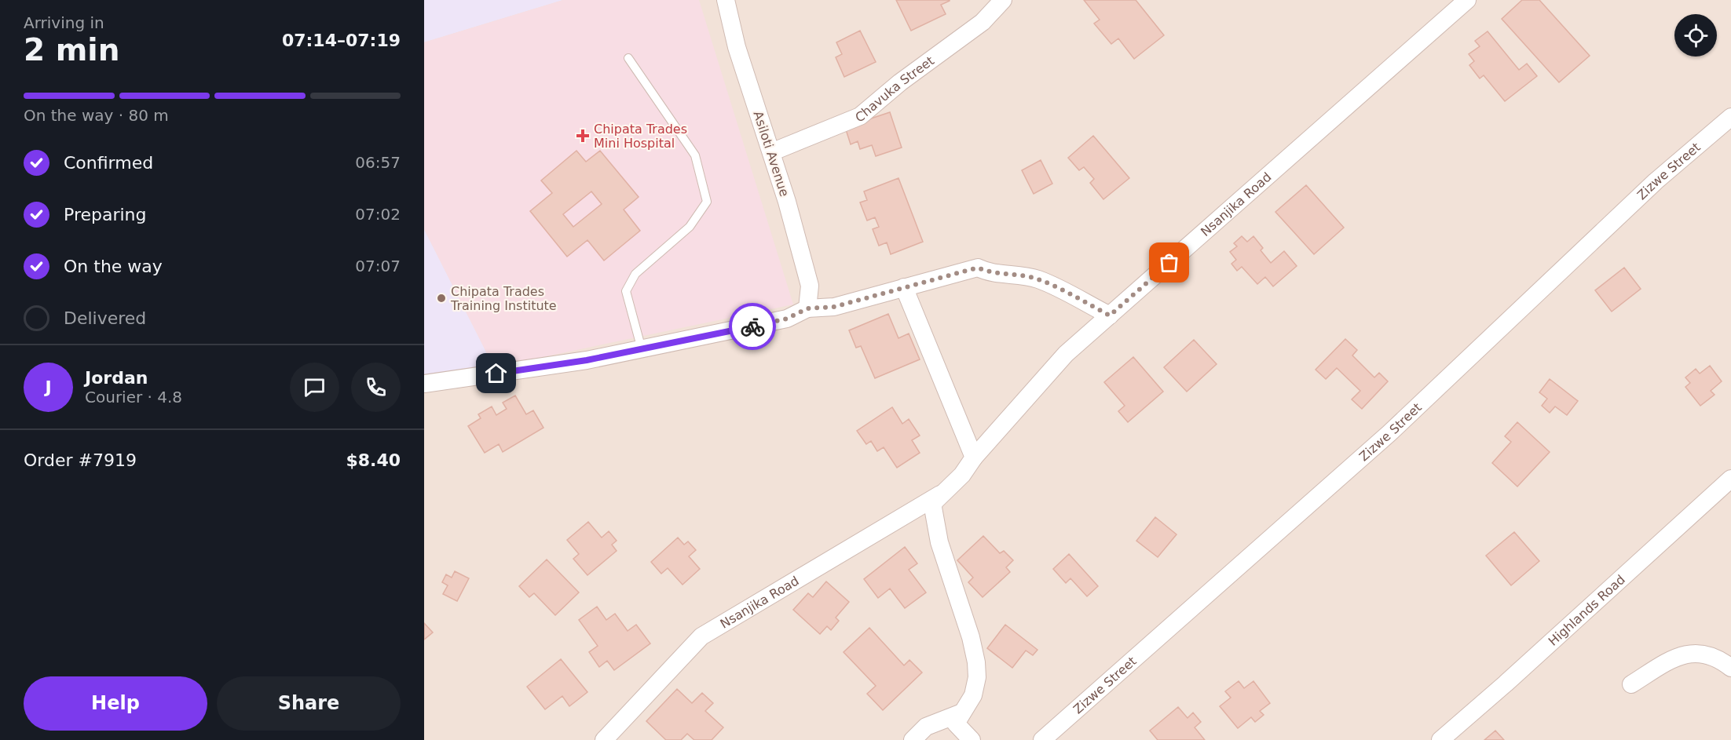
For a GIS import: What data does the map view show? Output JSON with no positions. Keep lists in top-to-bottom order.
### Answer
{
  "streets": {
    "street": [
      "Chavuka Street",
      "Asiloti Avenue",
      "Zizwe Street",
      "Nsanjika Road",
      "Highlands Road"
    ]
  },
  "crossings": [
    ["Chavuka Street", "Asiloti Avenue"]
  ],
  "places": {
    "health": ["Chipata Trades Mini Hospital"],
    "other": ["Chipata Trades Training Institute"]
  },
  "page": {
    "heading": ["2 min", "Arriving in", "07:14–07:19"],
    "panel": [
      "Jordan",
      "Courier · 4.8",
      "Order #7919",
      "$8.40"
    ],
    "bar": "On the way · 80 m",
    "list": [
      ["Confirmed", "06:57"],
      ["Preparing", "07:02"],
      ["On the way", "07:07"],
      "Delivered"
    ],
    "round": "J",
    "buttons": ["Help", "Share"]
  }
}
